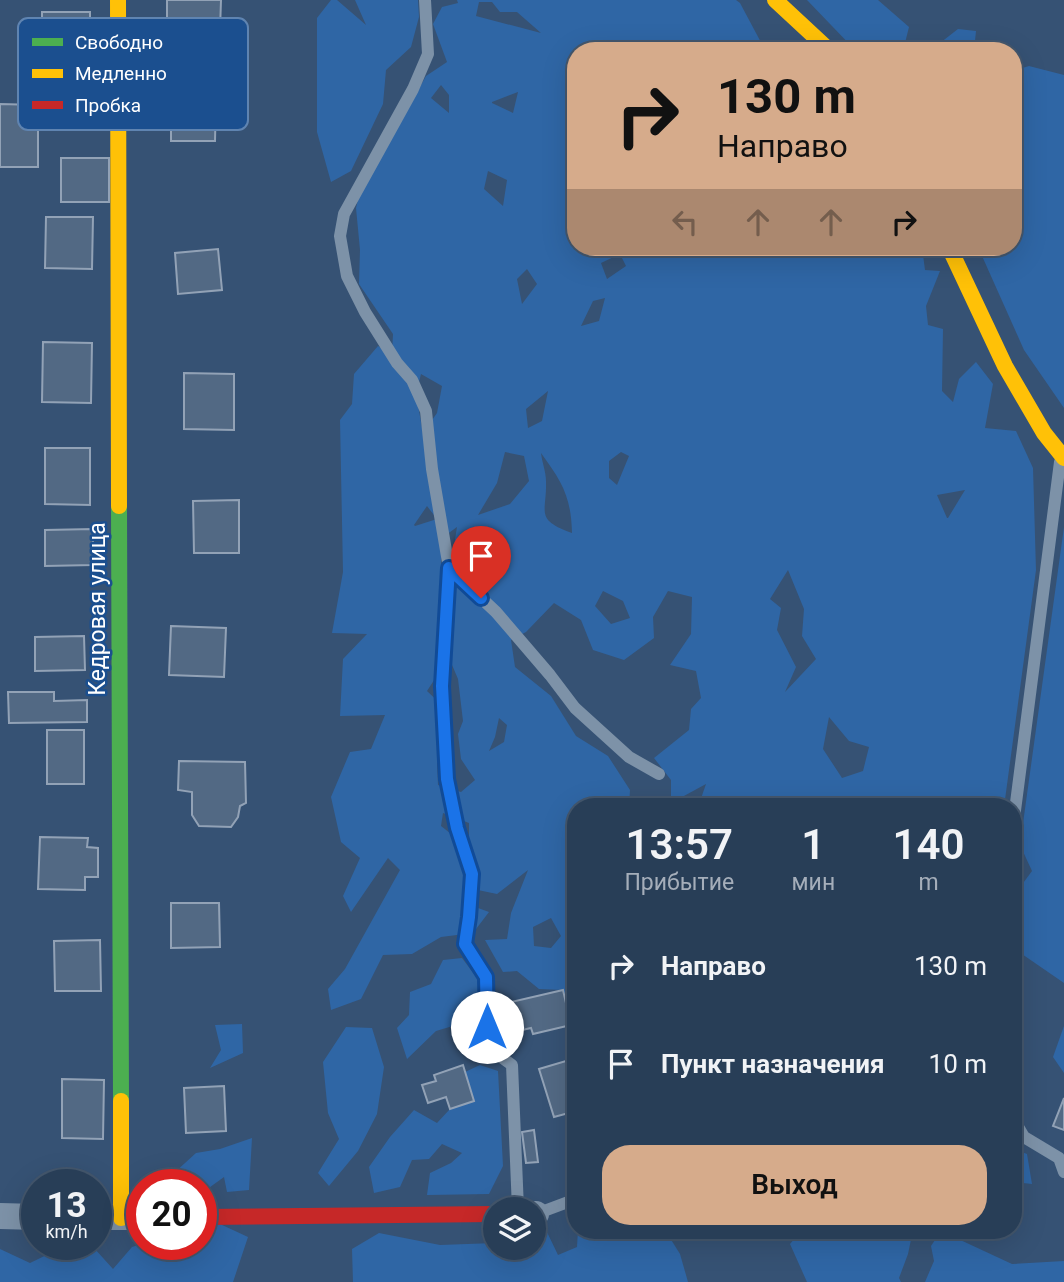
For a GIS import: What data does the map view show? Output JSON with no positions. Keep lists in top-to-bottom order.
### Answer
{
  "streets": {
    "street": ["Кедровая улица"]
  },
  "legend": ["Свободно", "Медленно", "Пробка"],
  "page": {
    "turn": ["130 m", "Направо"],
    "eta": [
      "13:57",
      "Прибытие",
      "1",
      "мин",
      "140",
      "m"
    ],
    "list": [
      {
        "name": "Направо",
        "value": "130 m"
      },
      {
        "name": "Пункт назначения",
        "value": "10 m"
      }
    ],
    "buttons": "Выход",
    "speed": "13 km/h",
    "limit": "20"
  }
}
